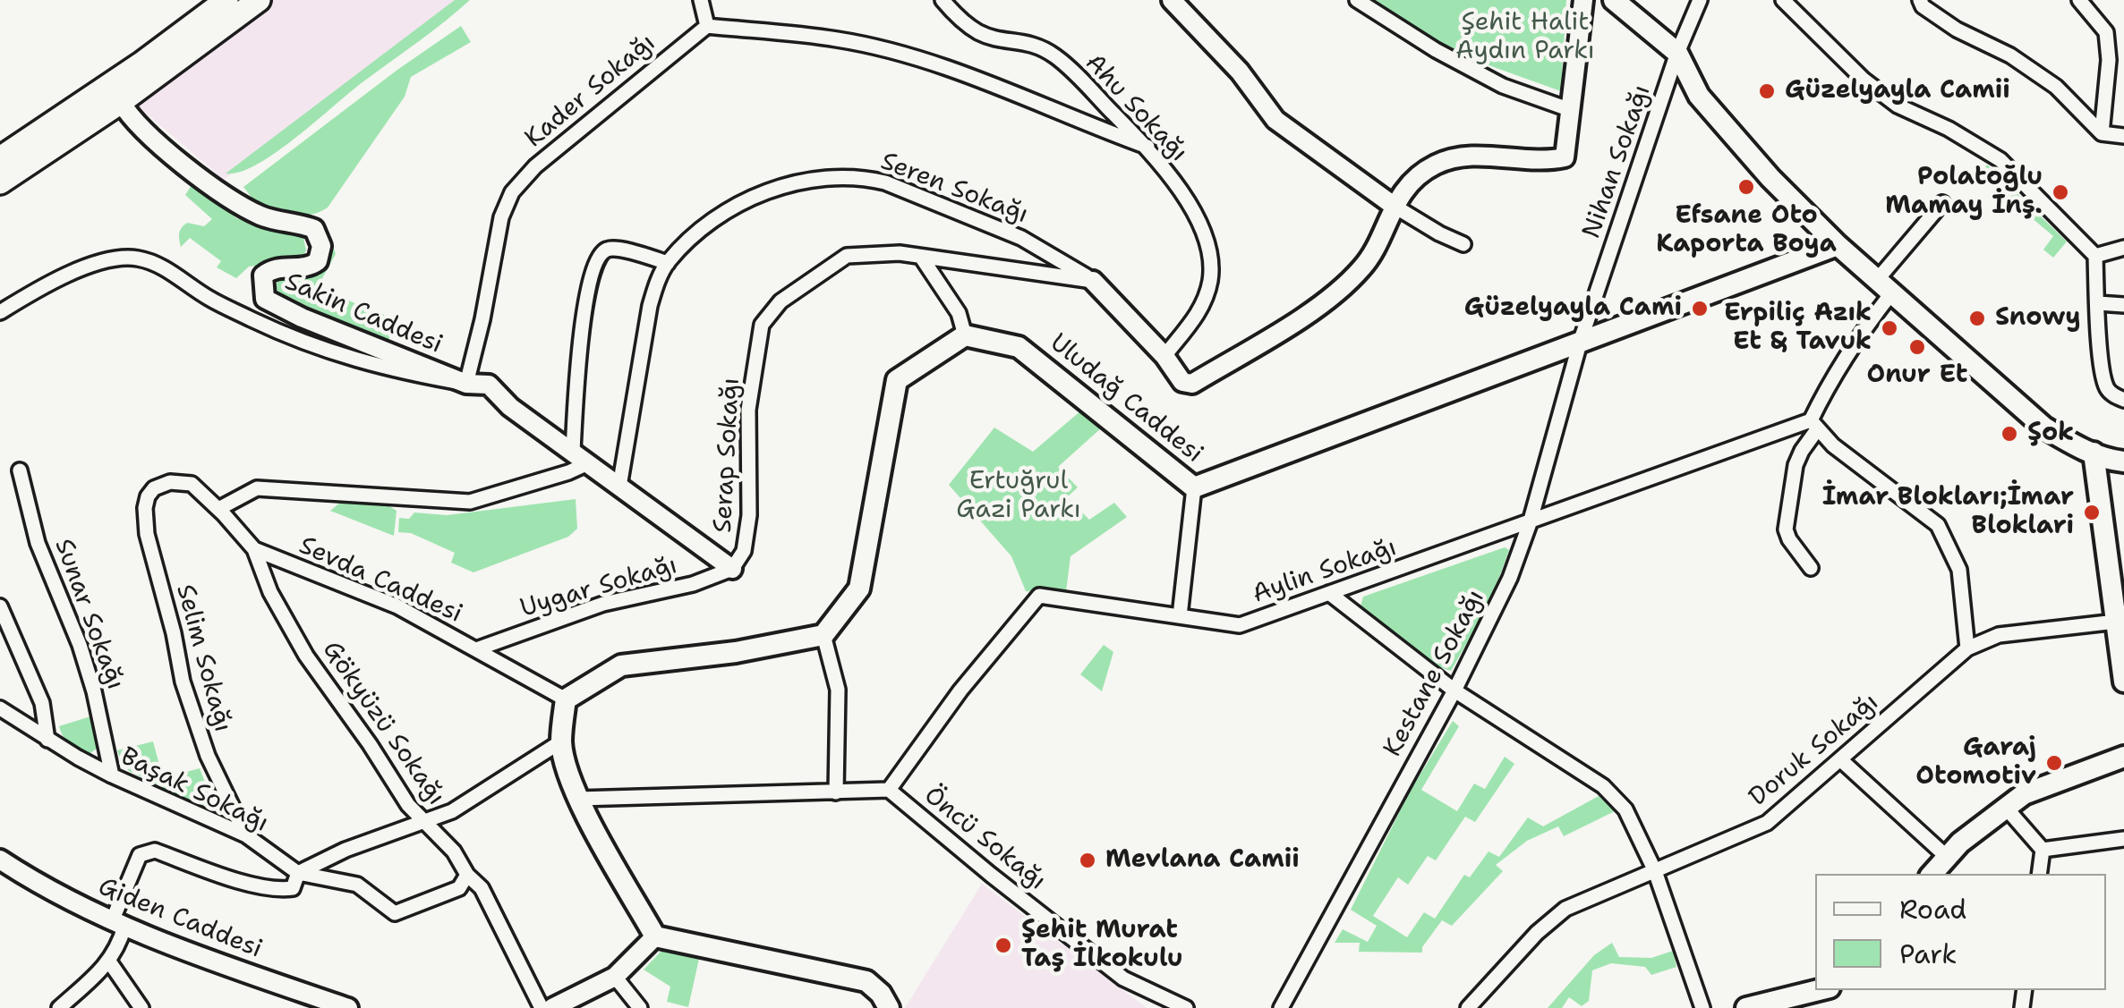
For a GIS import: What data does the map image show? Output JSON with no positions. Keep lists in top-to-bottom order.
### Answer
{
  "streets": {
    "main road": ["Uludağ Caddesi"],
    "street": [
      "Kader Sokağı",
      "Ahu Sokağı",
      "Nihan Sokağı",
      "Seren Sokağı",
      "Sakin Caddesi",
      "Serap Sokağı",
      "Aylin Sokağı",
      "Sevda Caddesi",
      "Uygar Sokağı",
      "Sunar Sokağı",
      "Selim Sokağı",
      "Kestane Sokağı",
      "Gökyüzü Sokağı",
      "Doruk Sokağı",
      "Başak Sokağı",
      "Öncü Sokağı",
      "Giden Caddesi"
    ]
  },
  "crossings": [
    ["Kader Sokağı", "Sakin Caddesi"],
    ["Nihan Sokağı", "Uludağ Caddesi"],
    ["Nihan Sokağı", "Kestane Sokağı"],
    ["Seren Sokağı", "Sakin Caddesi"],
    ["Seren Sokağı", "Serap Sokağı"],
    ["Sakin Caddesi", "Serap Sokağı"],
    ["Sakin Caddesi", "Uygar Sokağı"],
    ["Uludağ Caddesi", "Kestane Sokağı"],
    ["Serap Sokağı", "Uygar Sokağı"],
    ["Aylin Sokağı", "Kestane Sokağı"],
    ["Aylin Sokağı", "Öncü Sokağı"],
    ["Sevda Caddesi", "Uygar Sokağı"],
    ["Sevda Caddesi", "Selim Sokağı"],
    ["Sevda Caddesi", "Gökyüzü Sokağı"],
    ["Sunar Sokağı", "Başak Sokağı"],
    ["Selim Sokağı", "Başak Sokağı"]
  ],
  "parks": ["Şehit Halit Aydın Parkı", "Ertuğrul Gazi Parkı"],
  "places": [
    "Güzelyayla Camii",
    "Efsane Oto Kaporta Boya",
    "Polatoğlu Mamay İnş.",
    "Güzelyayla Cami",
    "Snowy",
    "Erpiliç Azık Et & Tavuk",
    "Onur Et",
    "Şok",
    "İmar Blokları;İmar Bloklari",
    "Garaj Otomotiv",
    "Mevlana Camii",
    "Şehit Murat Taş İlkokulu"
  ],
  "legend": ["Road", "Park"]
}
